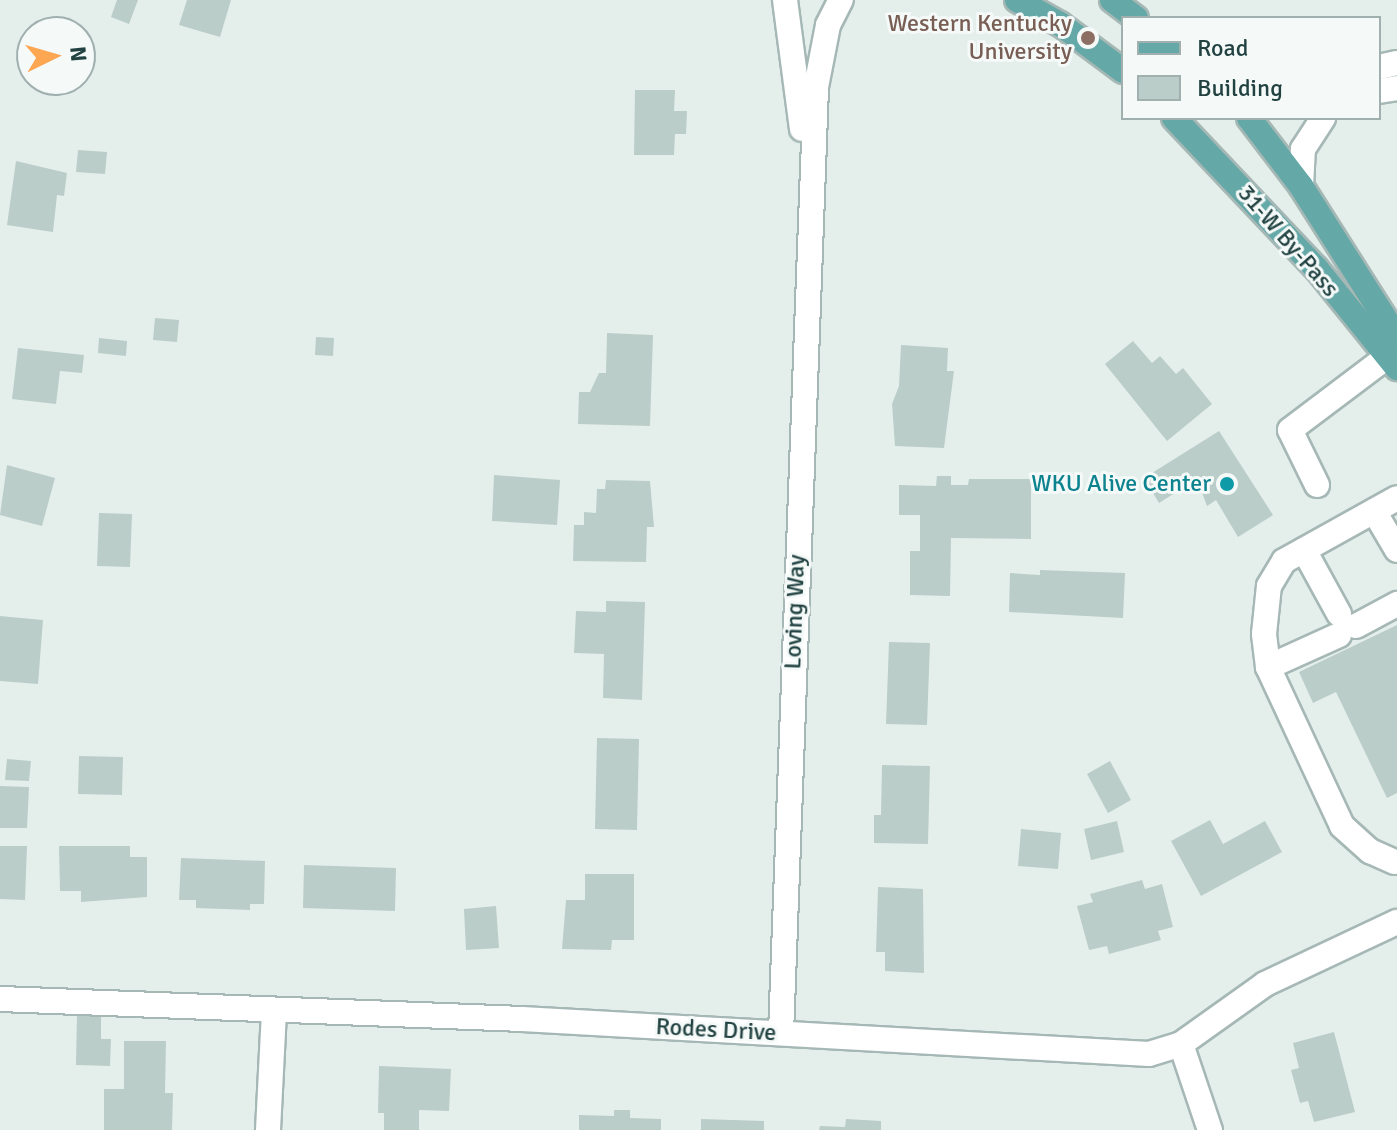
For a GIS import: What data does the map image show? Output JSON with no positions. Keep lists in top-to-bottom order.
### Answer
{
  "streets": {
    "main road": ["31-W By-Pass"],
    "street": ["Loving Way", "Rodes Drive"]
  },
  "crossings": [
    ["Loving Way", "Rodes Drive"]
  ],
  "places": ["Western Kentucky University", "WKU Alive Center"],
  "legend": ["Road", "Building"],
  "north": "right"
}
